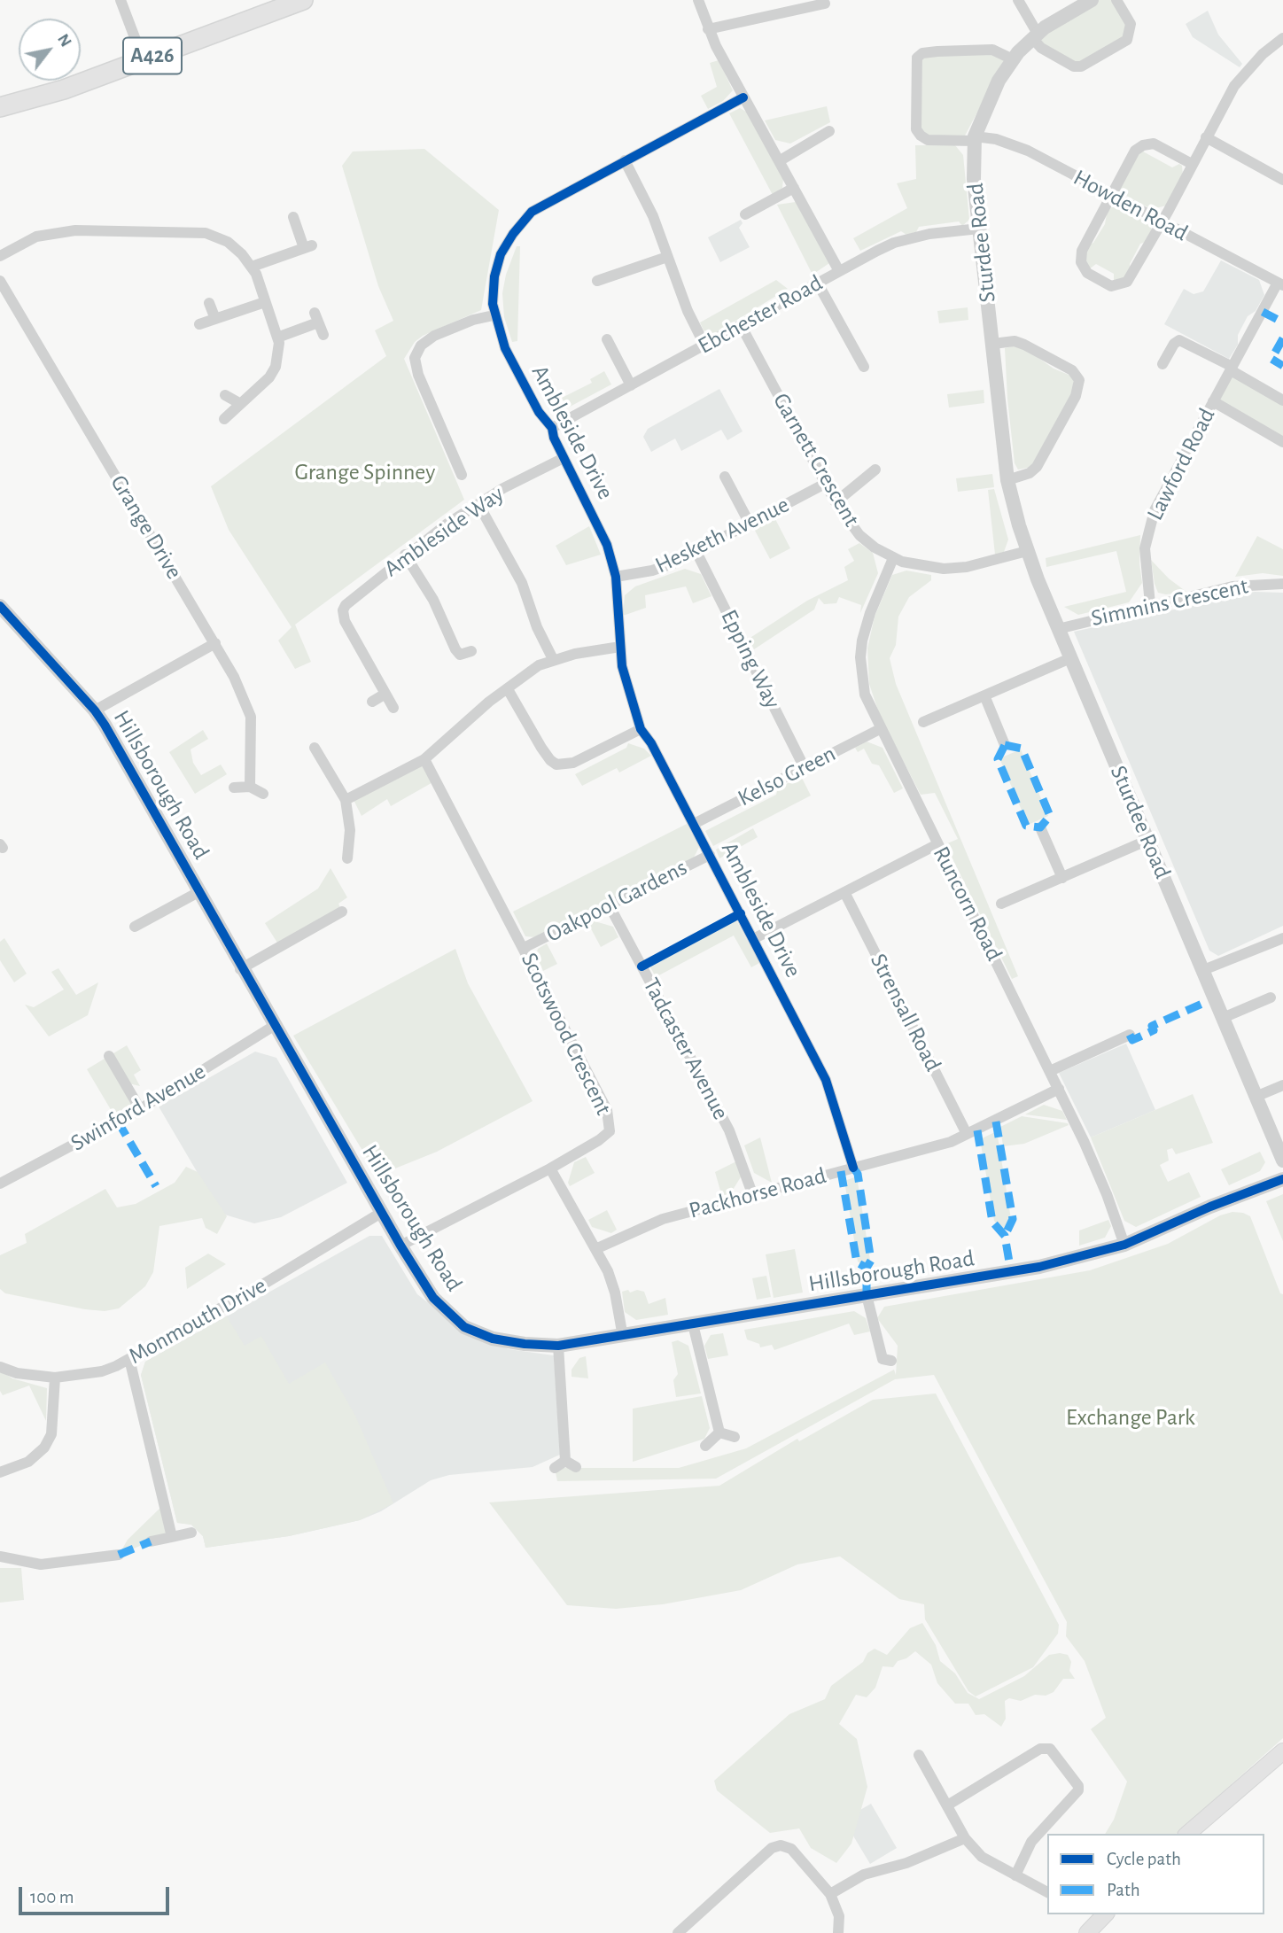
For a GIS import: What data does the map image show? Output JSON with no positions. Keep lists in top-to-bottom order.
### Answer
{
  "streets": {
    "main road": ["A426"],
    "street": [
      "Howden Road",
      "Sturdee Road",
      "Ebchester Road",
      "Ambleside Drive",
      "Garnett Crescent",
      "Lawford Road",
      "Grange Drive",
      "Ambleside Way",
      "Hesketh Avenue",
      "Simmins Crescent",
      "Epping Way",
      "Kelso Green",
      "Hillsborough Road",
      "Oakpool Gardens",
      "Runcorn Road",
      "Strensall Road",
      "Scotswood Crescent",
      "Tadcaster Avenue",
      "Swinford Avenue",
      "Packhorse Road",
      "Monmouth Drive"
    ]
  },
  "crossings": [
    ["Howden Road", "Sturdee Road"],
    ["Howden Road", "Lawford Road"],
    ["Sturdee Road", "Ebchester Road"],
    ["Sturdee Road", "Garnett Crescent"],
    ["Sturdee Road", "Simmins Crescent"],
    ["Ebchester Road", "Ambleside Drive"],
    ["Ebchester Road", "Garnett Crescent"],
    ["Ambleside Drive", "Ambleside Way"],
    ["Ambleside Drive", "Hesketh Avenue"],
    ["Ambleside Drive", "Kelso Green"],
    ["Ambleside Drive", "Oakpool Gardens"],
    ["Ambleside Drive", "Packhorse Road"],
    ["Garnett Crescent", "Hesketh Avenue"],
    ["Garnett Crescent", "Runcorn Road"],
    ["Lawford Road", "Simmins Crescent"],
    ["Hesketh Avenue", "Epping Way"],
    ["Epping Way", "Kelso Green"],
    ["Kelso Green", "Runcorn Road"],
    ["Hillsborough Road", "Runcorn Road"],
    ["Hillsborough Road", "Scotswood Crescent"],
    ["Hillsborough Road", "Swinford Avenue"],
    ["Hillsborough Road", "Monmouth Drive"],
    ["Oakpool Gardens", "Scotswood Crescent"],
    ["Oakpool Gardens", "Tadcaster Avenue"],
    ["Runcorn Road", "Packhorse Road"],
    ["Strensall Road", "Packhorse Road"],
    ["Tadcaster Avenue", "Packhorse Road"]
  ],
  "parks": ["Grange Spinney", "Exchange Park"],
  "legend": ["Cycle path", "Path"],
  "scale_bar": "100 m",
  "north": "top right"
}
